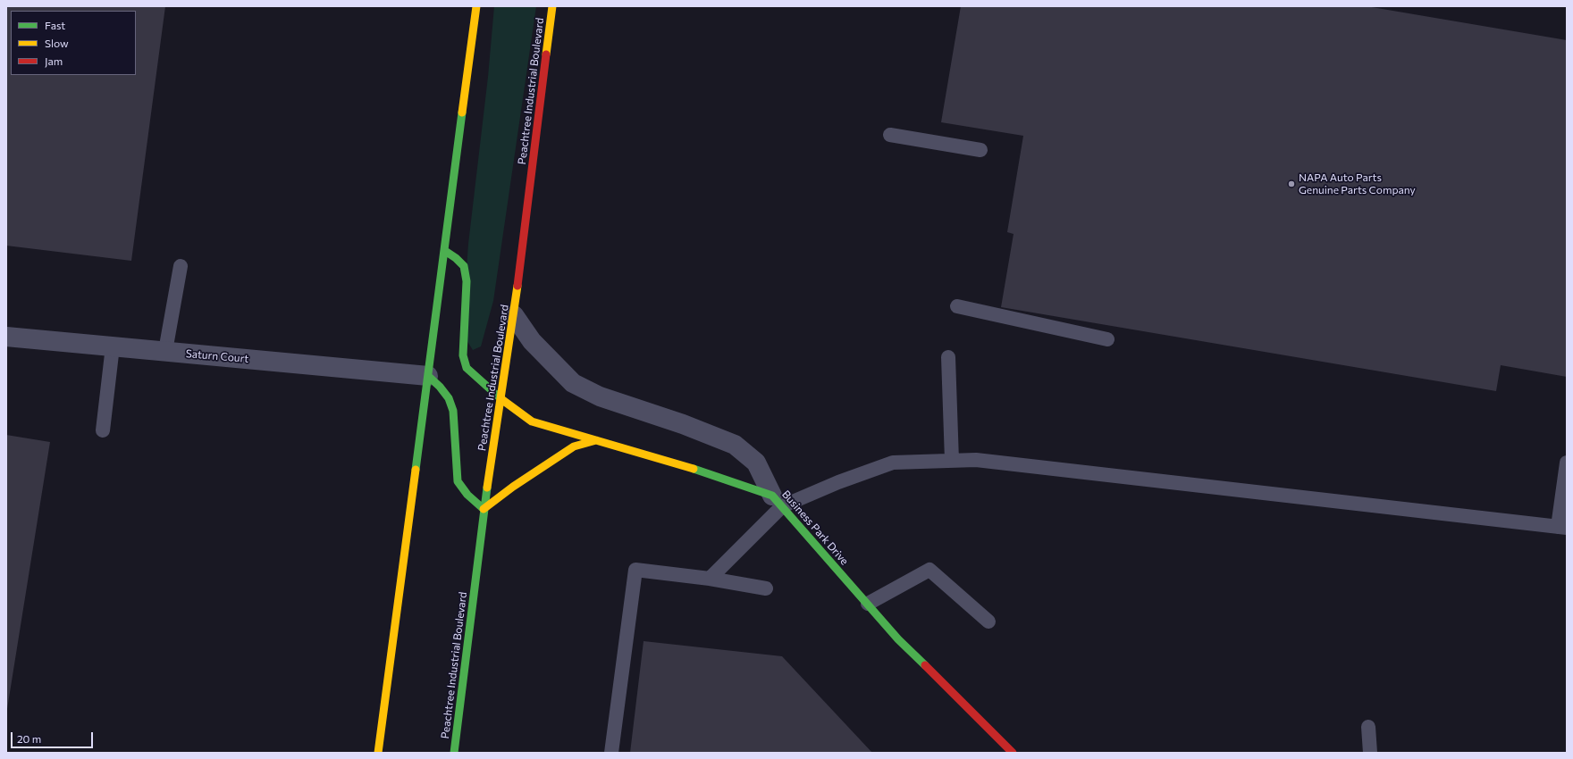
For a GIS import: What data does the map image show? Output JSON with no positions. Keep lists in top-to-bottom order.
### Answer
{
  "streets": {
    "main road": ["Peachtree Industrial Boulevard", "Business Park Drive"],
    "street": ["Saturn Court"]
  },
  "crossings": [
    ["Peachtree Industrial Boulevard", "Business Park Drive"]
  ],
  "places": ["NAPA Auto Parts Genuine Parts Company"],
  "legend": ["Fast", "Slow", "Jam"],
  "scale_bar": "20 m"
}
